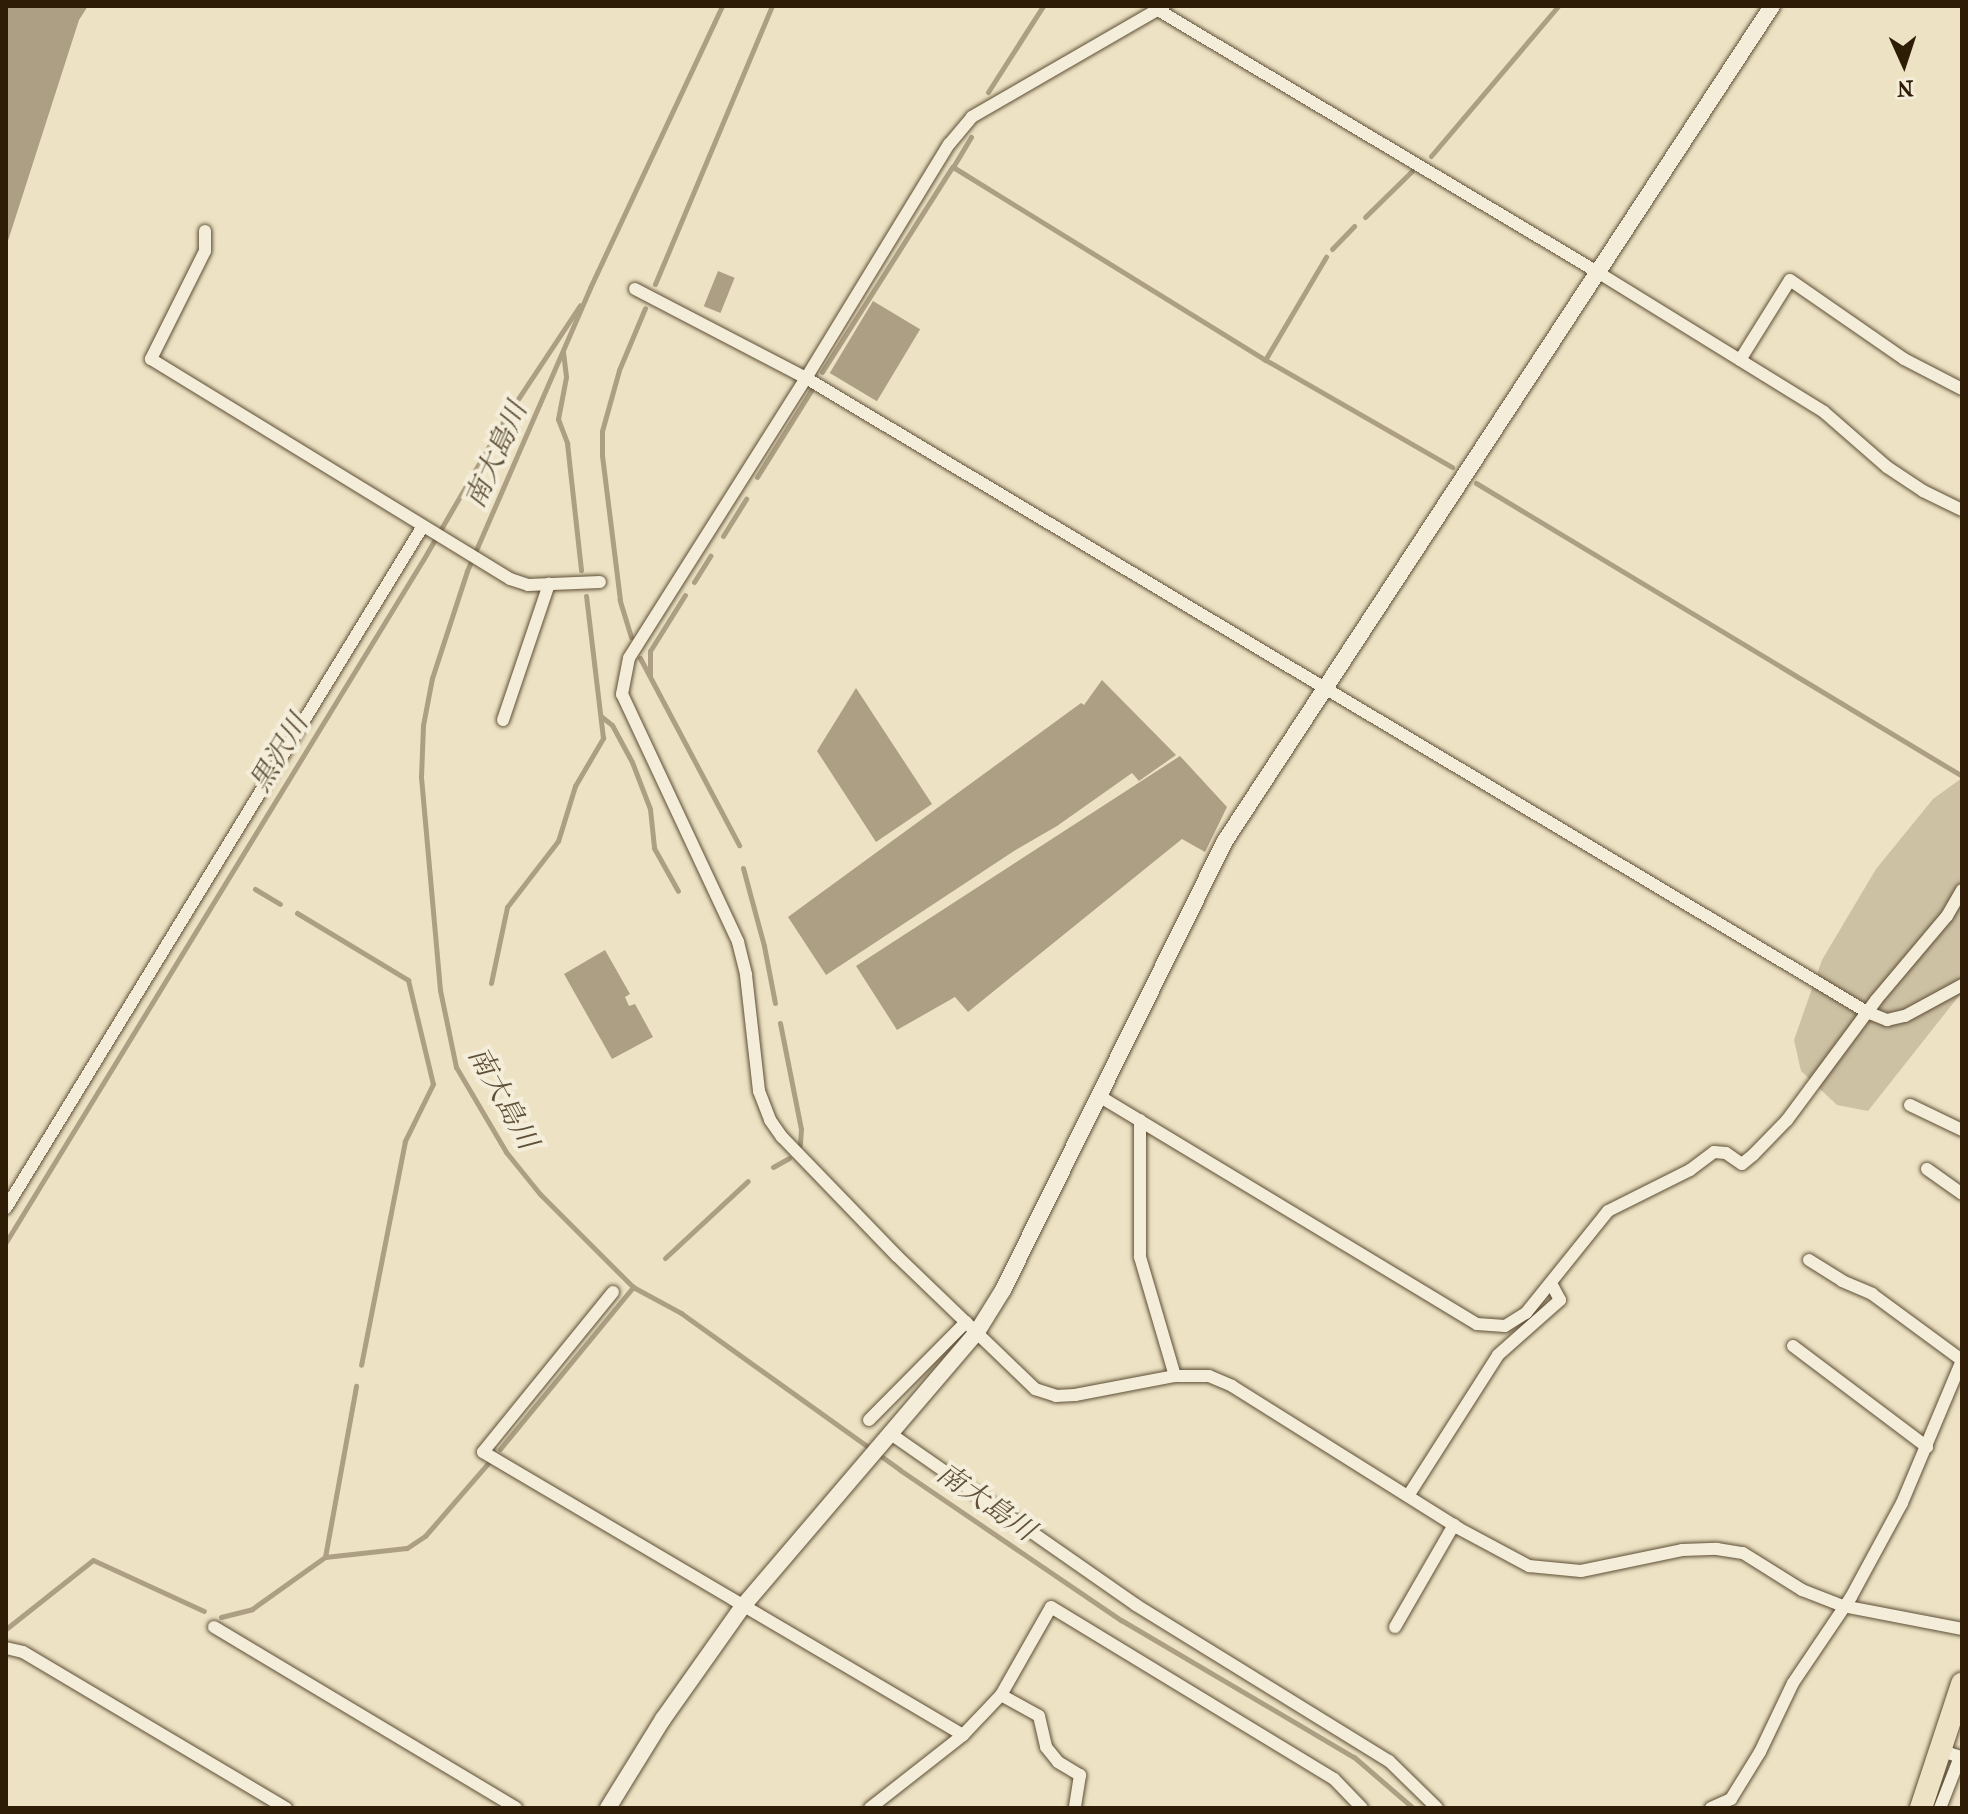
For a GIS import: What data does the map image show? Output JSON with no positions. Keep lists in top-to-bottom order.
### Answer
{
  "water": ["南大島川", "黒沢川"],
  "north": "bottom"
}
